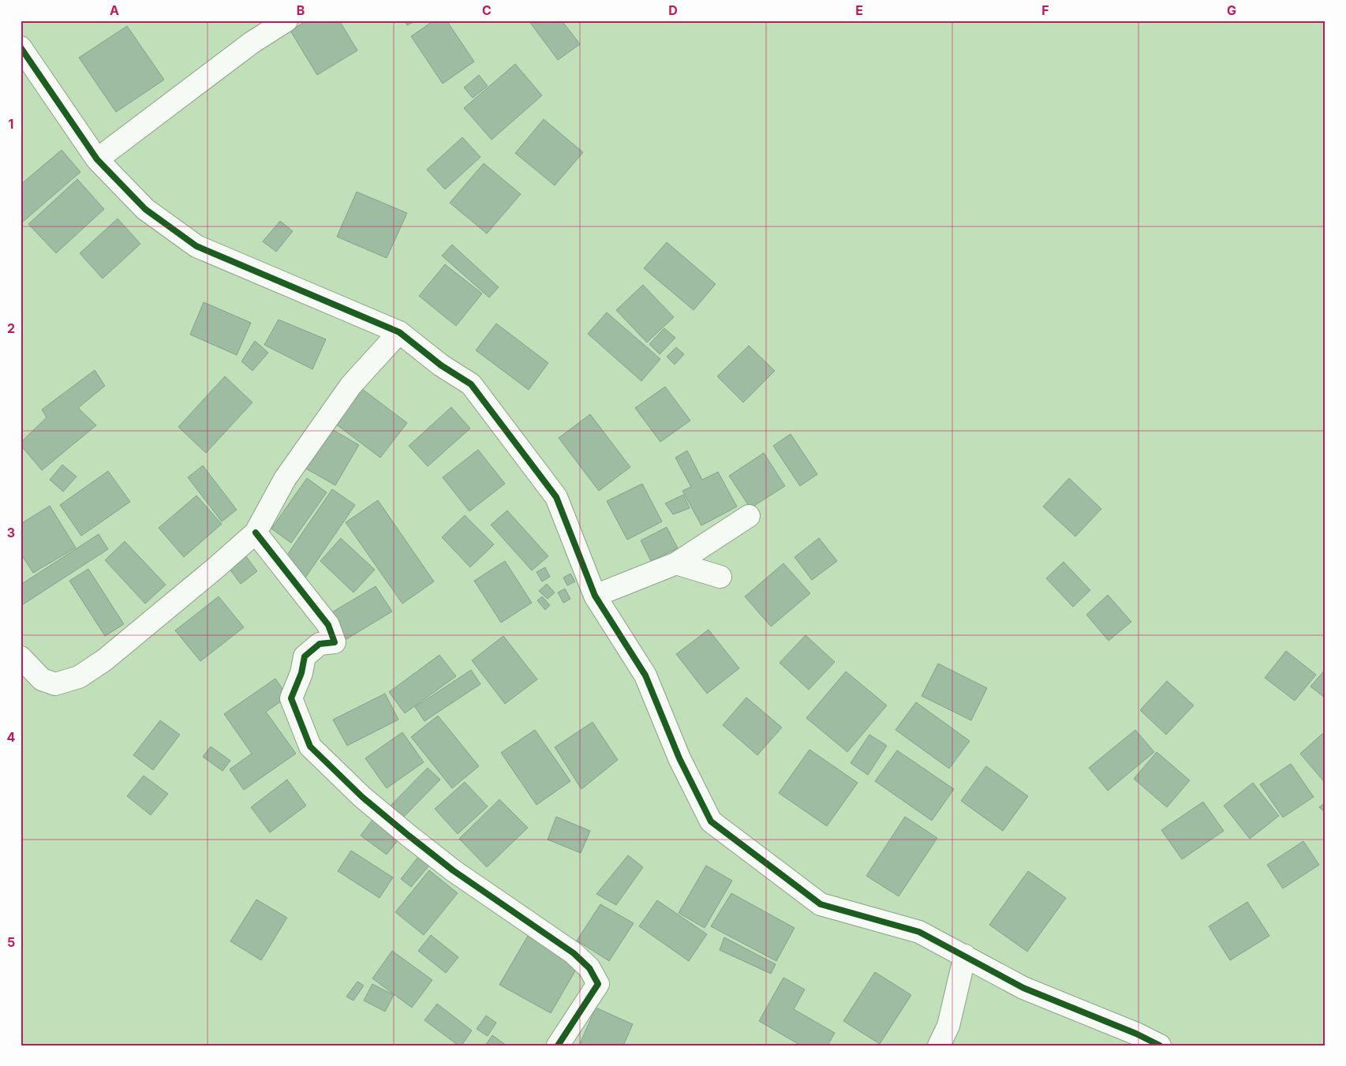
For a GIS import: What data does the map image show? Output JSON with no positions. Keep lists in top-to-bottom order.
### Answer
{
  "grid": {
    "columns": [
      "A",
      "B",
      "C",
      "D",
      "E",
      "F",
      "G"
    ],
    "rows": [
      "1",
      "2",
      "3",
      "4",
      "5"
    ]
  }
}
